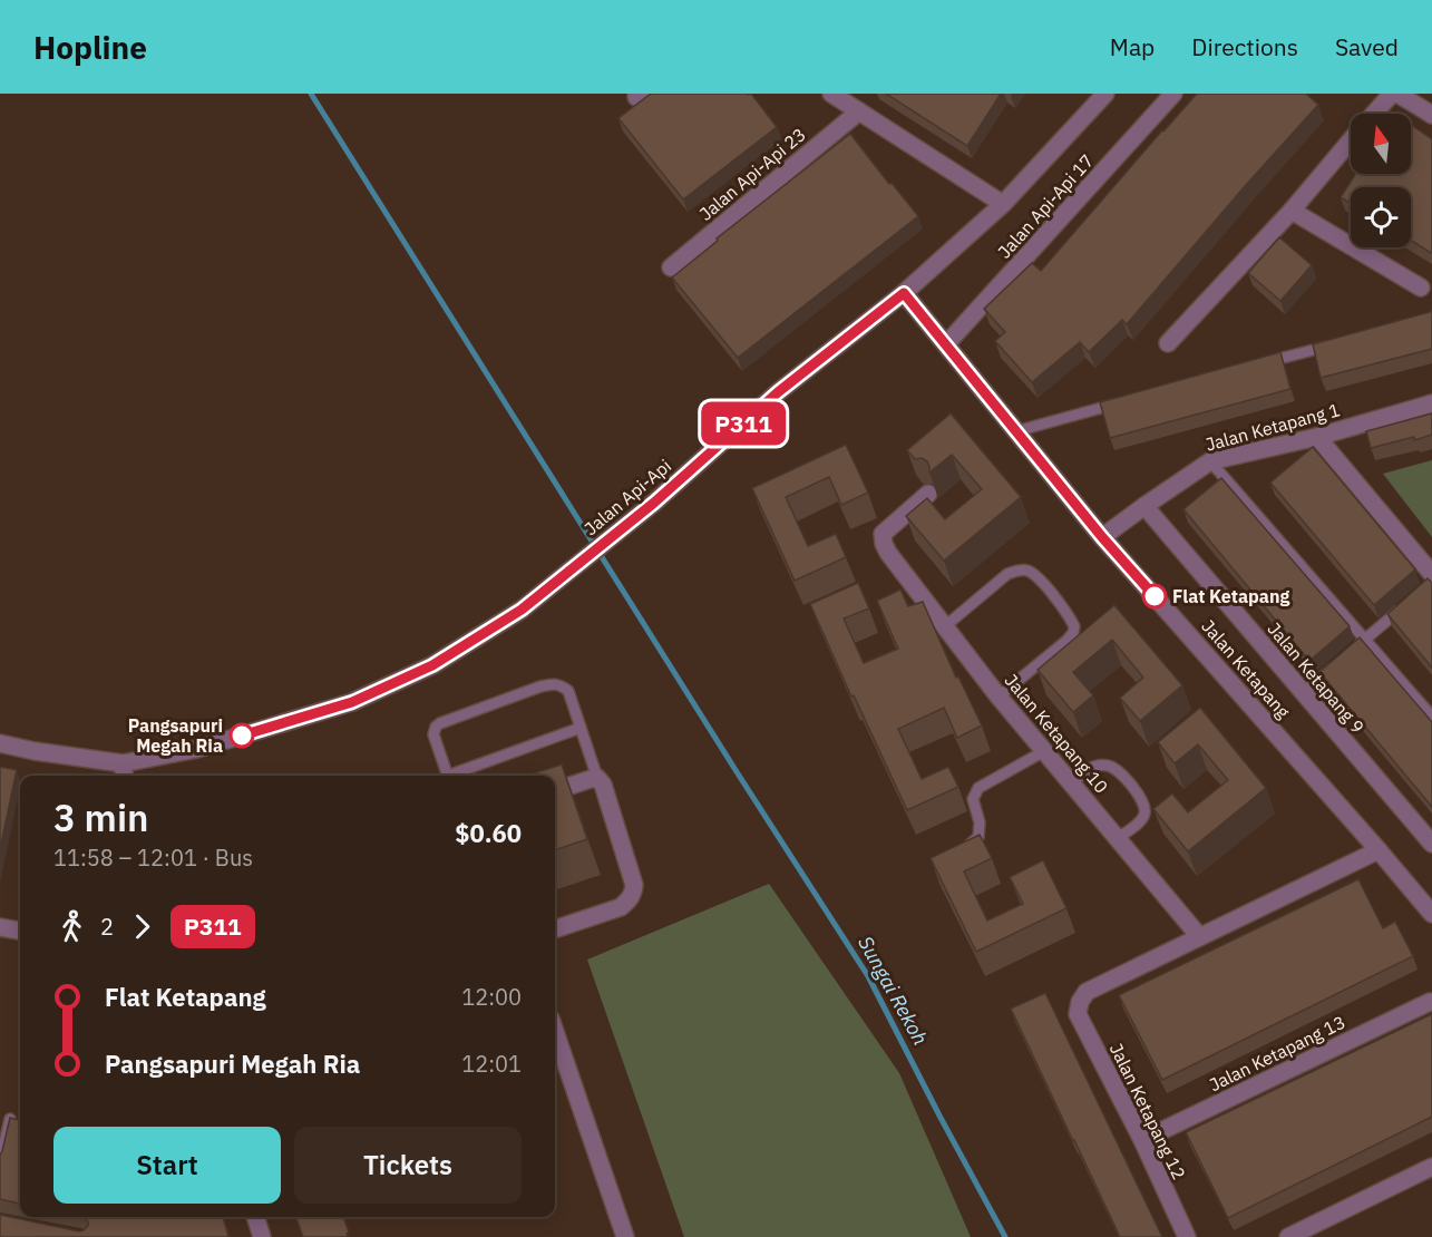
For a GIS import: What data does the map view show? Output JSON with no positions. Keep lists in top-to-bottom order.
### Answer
{
  "streets": {
    "street": [
      "Jalan Api-Api 23",
      "Jalan Api-Api 17",
      "Jalan Ketapang 1",
      "Jalan Api-Api",
      "Jalan Ketapang",
      "Jalan Ketapang 9",
      "Jalan Ketapang 10",
      "Jalan Ketapang 13",
      "Jalan Ketapang 12"
    ]
  },
  "crossings": [
    ["Jalan Api-Api 17", "Jalan Ketapang"],
    ["Jalan Ketapang 1", "Jalan Ketapang"],
    ["Jalan Ketapang 1", "Jalan Ketapang 9"],
    ["Jalan Api-Api", "Jalan Ketapang"],
    ["Jalan Ketapang 10", "Jalan Ketapang 12"],
    ["Jalan Ketapang 13", "Jalan Ketapang 12"]
  ],
  "water": ["Sungai Rekoh"],
  "places": ["Flat Ketapang", "Pangsapuri Megah Ria"],
  "lines": ["bus line P311"],
  "north": "top",
  "page": {
    "header": "Hopline",
    "nav": ["Map", "Directions", "Saved"],
    "on_map": "P311",
    "heading": ["3 min", "11:58 – 12:01 · Bus", "$0.60"],
    "legs": ["2", "P311"],
    "list": [
      {
        "name": "Flat Ketapang",
        "value": "12:00"
      },
      {
        "name": "Pangsapuri Megah Ria",
        "value": "12:01"
      }
    ],
    "buttons": ["Start", "Tickets"]
  }
}
